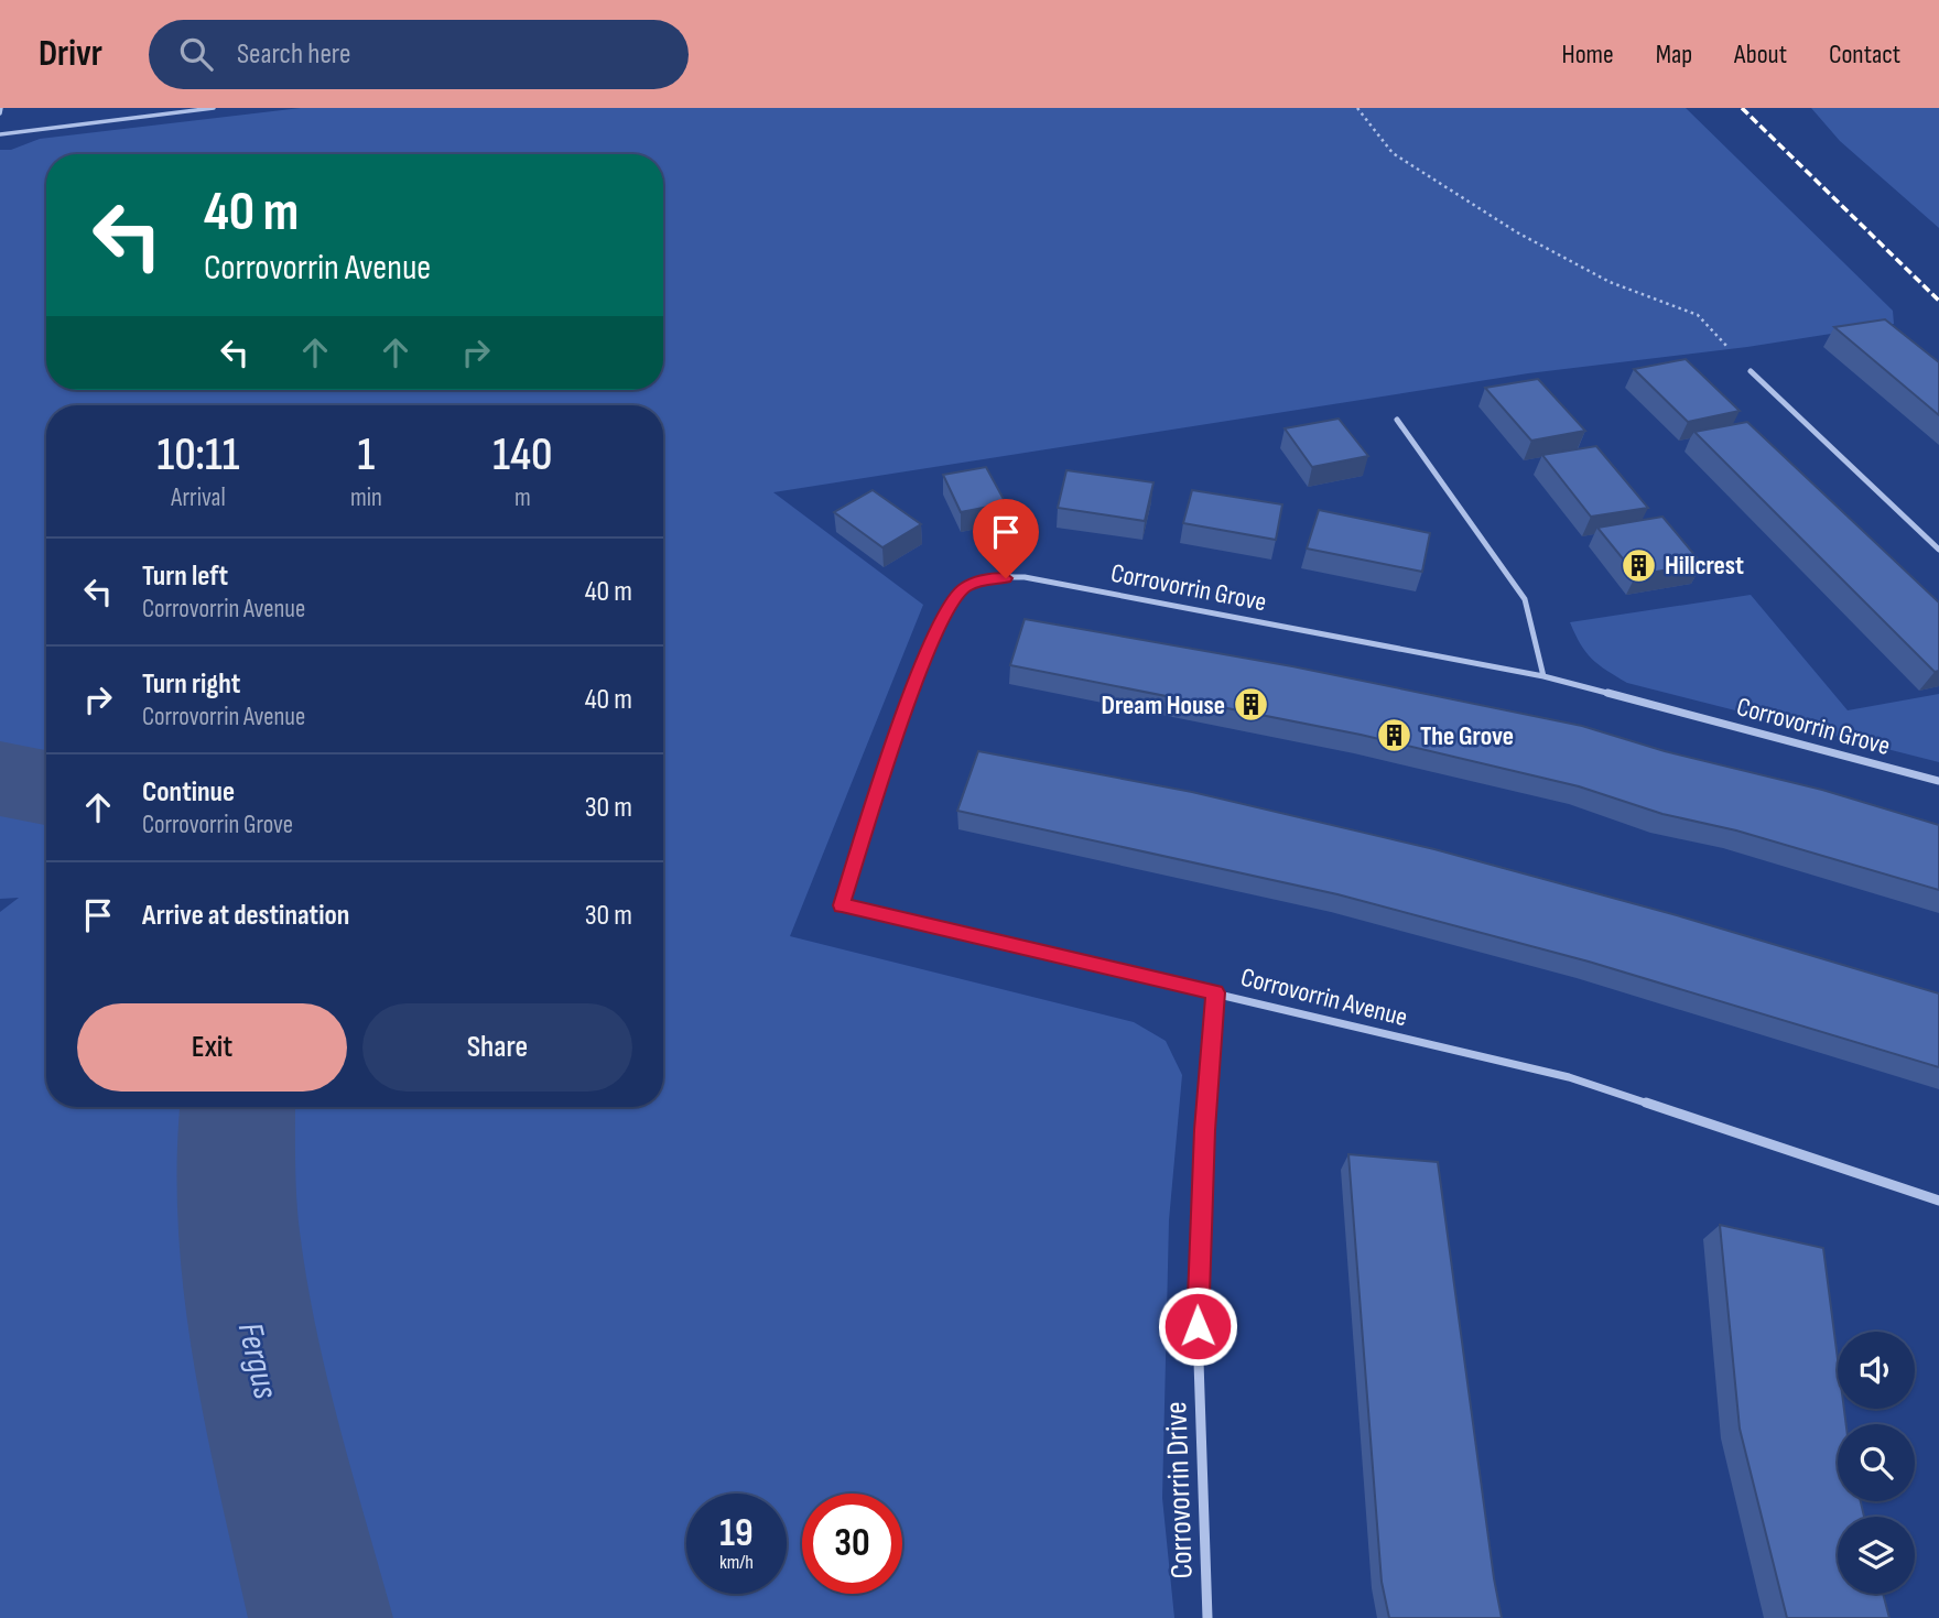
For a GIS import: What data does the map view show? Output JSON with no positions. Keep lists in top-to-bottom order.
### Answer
{
  "streets": {
    "street": ["Corrovorrin Grove", "Corrovorrin Avenue", "Corrovorrin Drive"]
  },
  "crossings": [
    ["Corrovorrin Grove", "Corrovorrin Avenue"],
    ["Corrovorrin Avenue", "Corrovorrin Drive"]
  ],
  "water": ["Fergus"],
  "places": {
    "building": ["Hillcrest", "Dream House", "The Grove"]
  },
  "page": {
    "header": "Drivr",
    "search": "Search here",
    "nav": [
      "Home",
      "Map",
      "About",
      "Contact"
    ],
    "turn": ["40 m", "Corrovorrin Avenue"],
    "eta": [
      "10:11",
      "Arrival",
      "1",
      "min",
      "140",
      "m"
    ],
    "list": [
      {
        "name": "Turn left",
        "note": "Corrovorrin Avenue",
        "value": "40 m"
      },
      {
        "name": "Turn right",
        "note": "Corrovorrin Avenue",
        "value": "40 m"
      },
      {
        "name": "Continue",
        "note": "Corrovorrin Grove",
        "value": "30 m"
      },
      {
        "name": "Arrive at destination",
        "value": "30 m"
      }
    ],
    "buttons": ["Exit", "Share"],
    "speed": "19 km/h",
    "limit": "30"
  }
}
